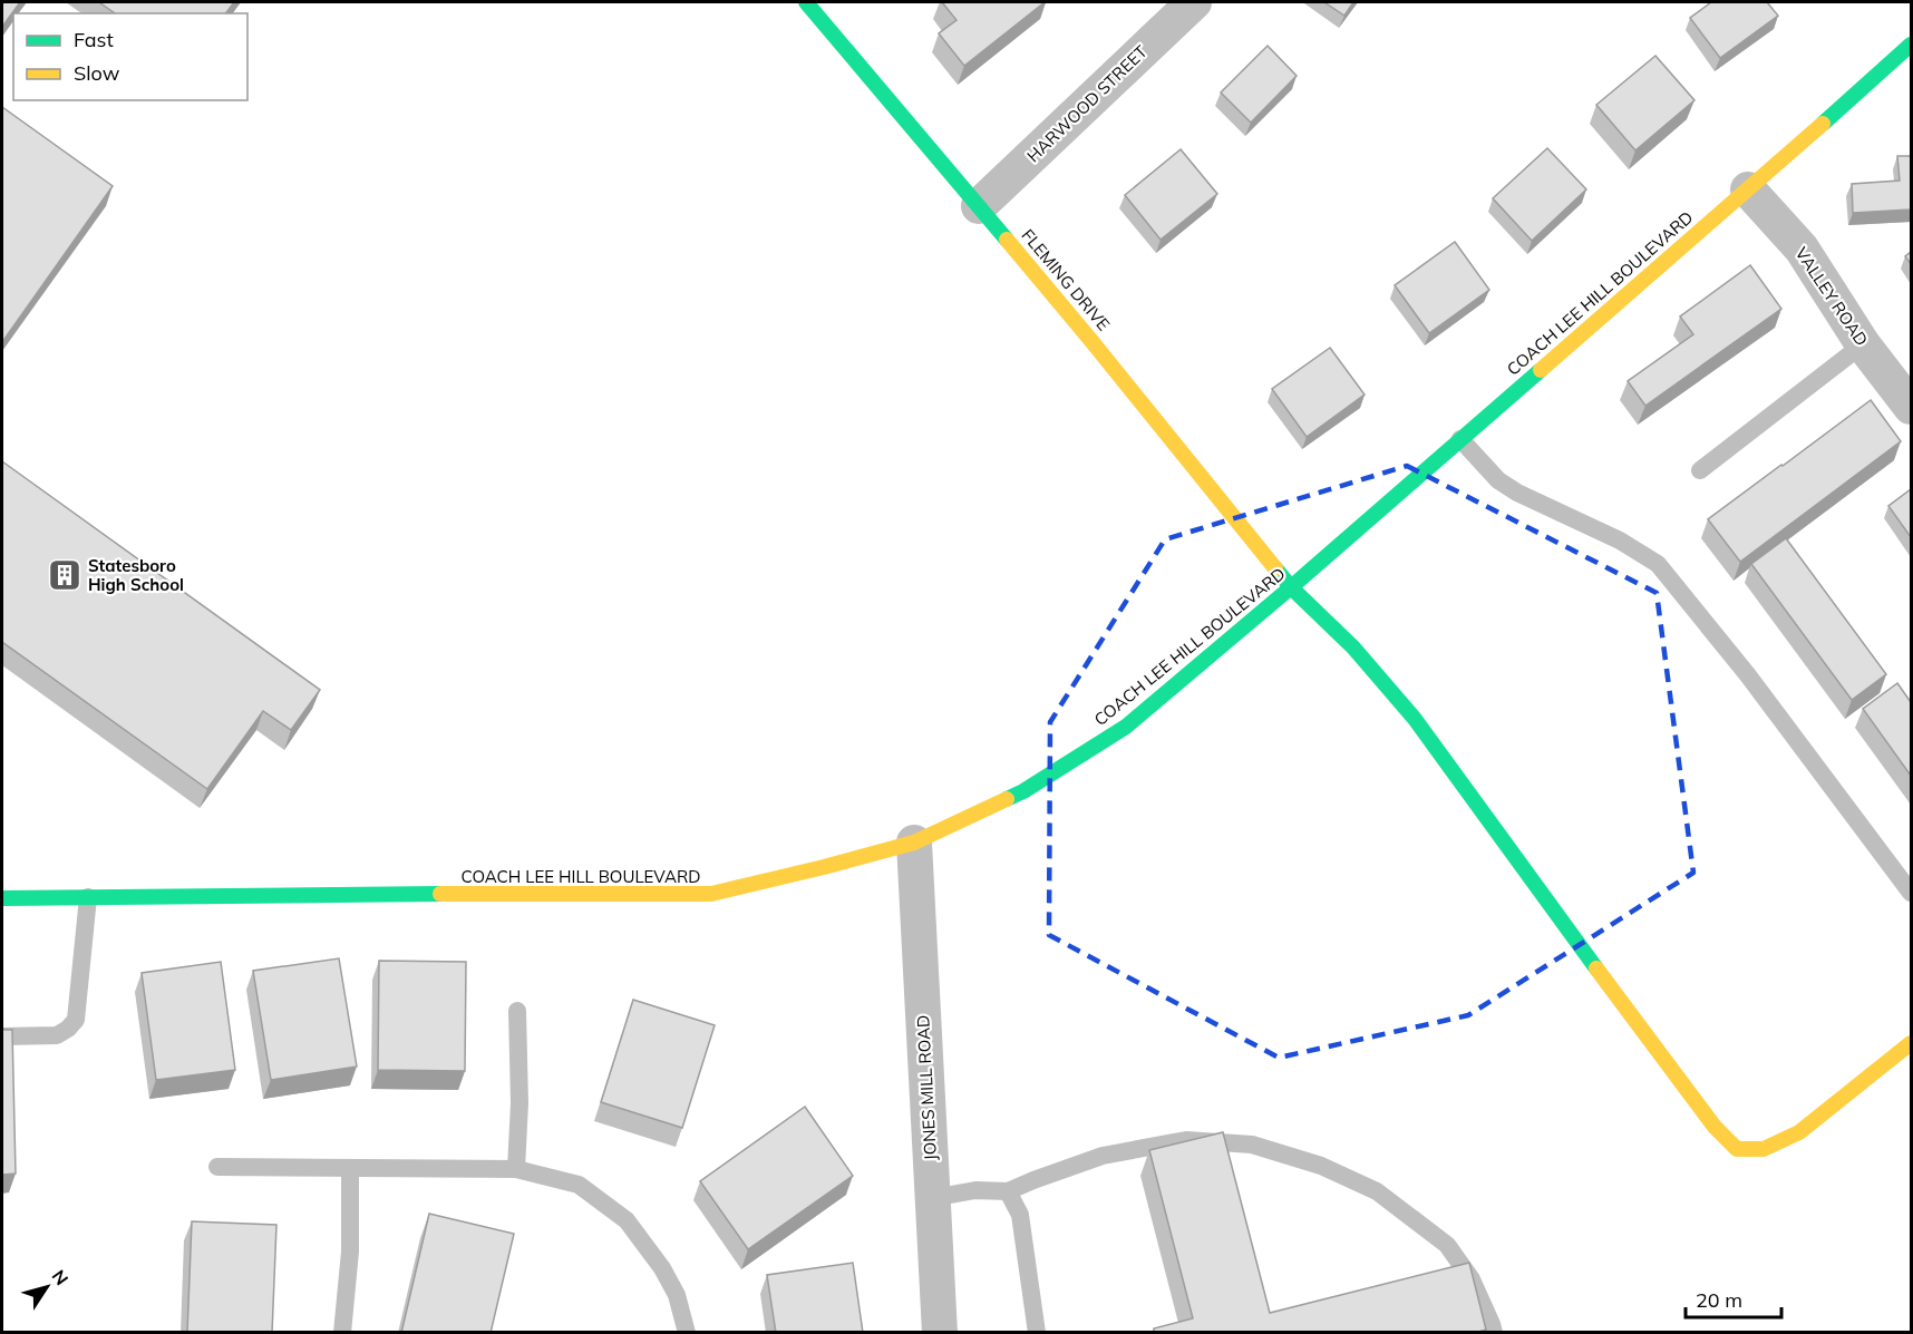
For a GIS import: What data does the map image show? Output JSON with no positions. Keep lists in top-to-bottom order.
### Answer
{
  "streets": {
    "street": [
      "HARWOOD STREET",
      "FLEMING DRIVE",
      "COACH LEE HILL BOULEVARD",
      "VALLEY ROAD",
      "JONES MILL ROAD"
    ]
  },
  "crossings": [
    ["HARWOOD STREET", "FLEMING DRIVE"],
    ["FLEMING DRIVE", "COACH LEE HILL BOULEVARD"],
    ["COACH LEE HILL BOULEVARD", "VALLEY ROAD"],
    ["COACH LEE HILL BOULEVARD", "JONES MILL ROAD"]
  ],
  "places": {
    "building": ["Statesboro High School"]
  },
  "legend": ["Fast", "Slow"],
  "scale_bar": "20 m",
  "north": "top right"
}
